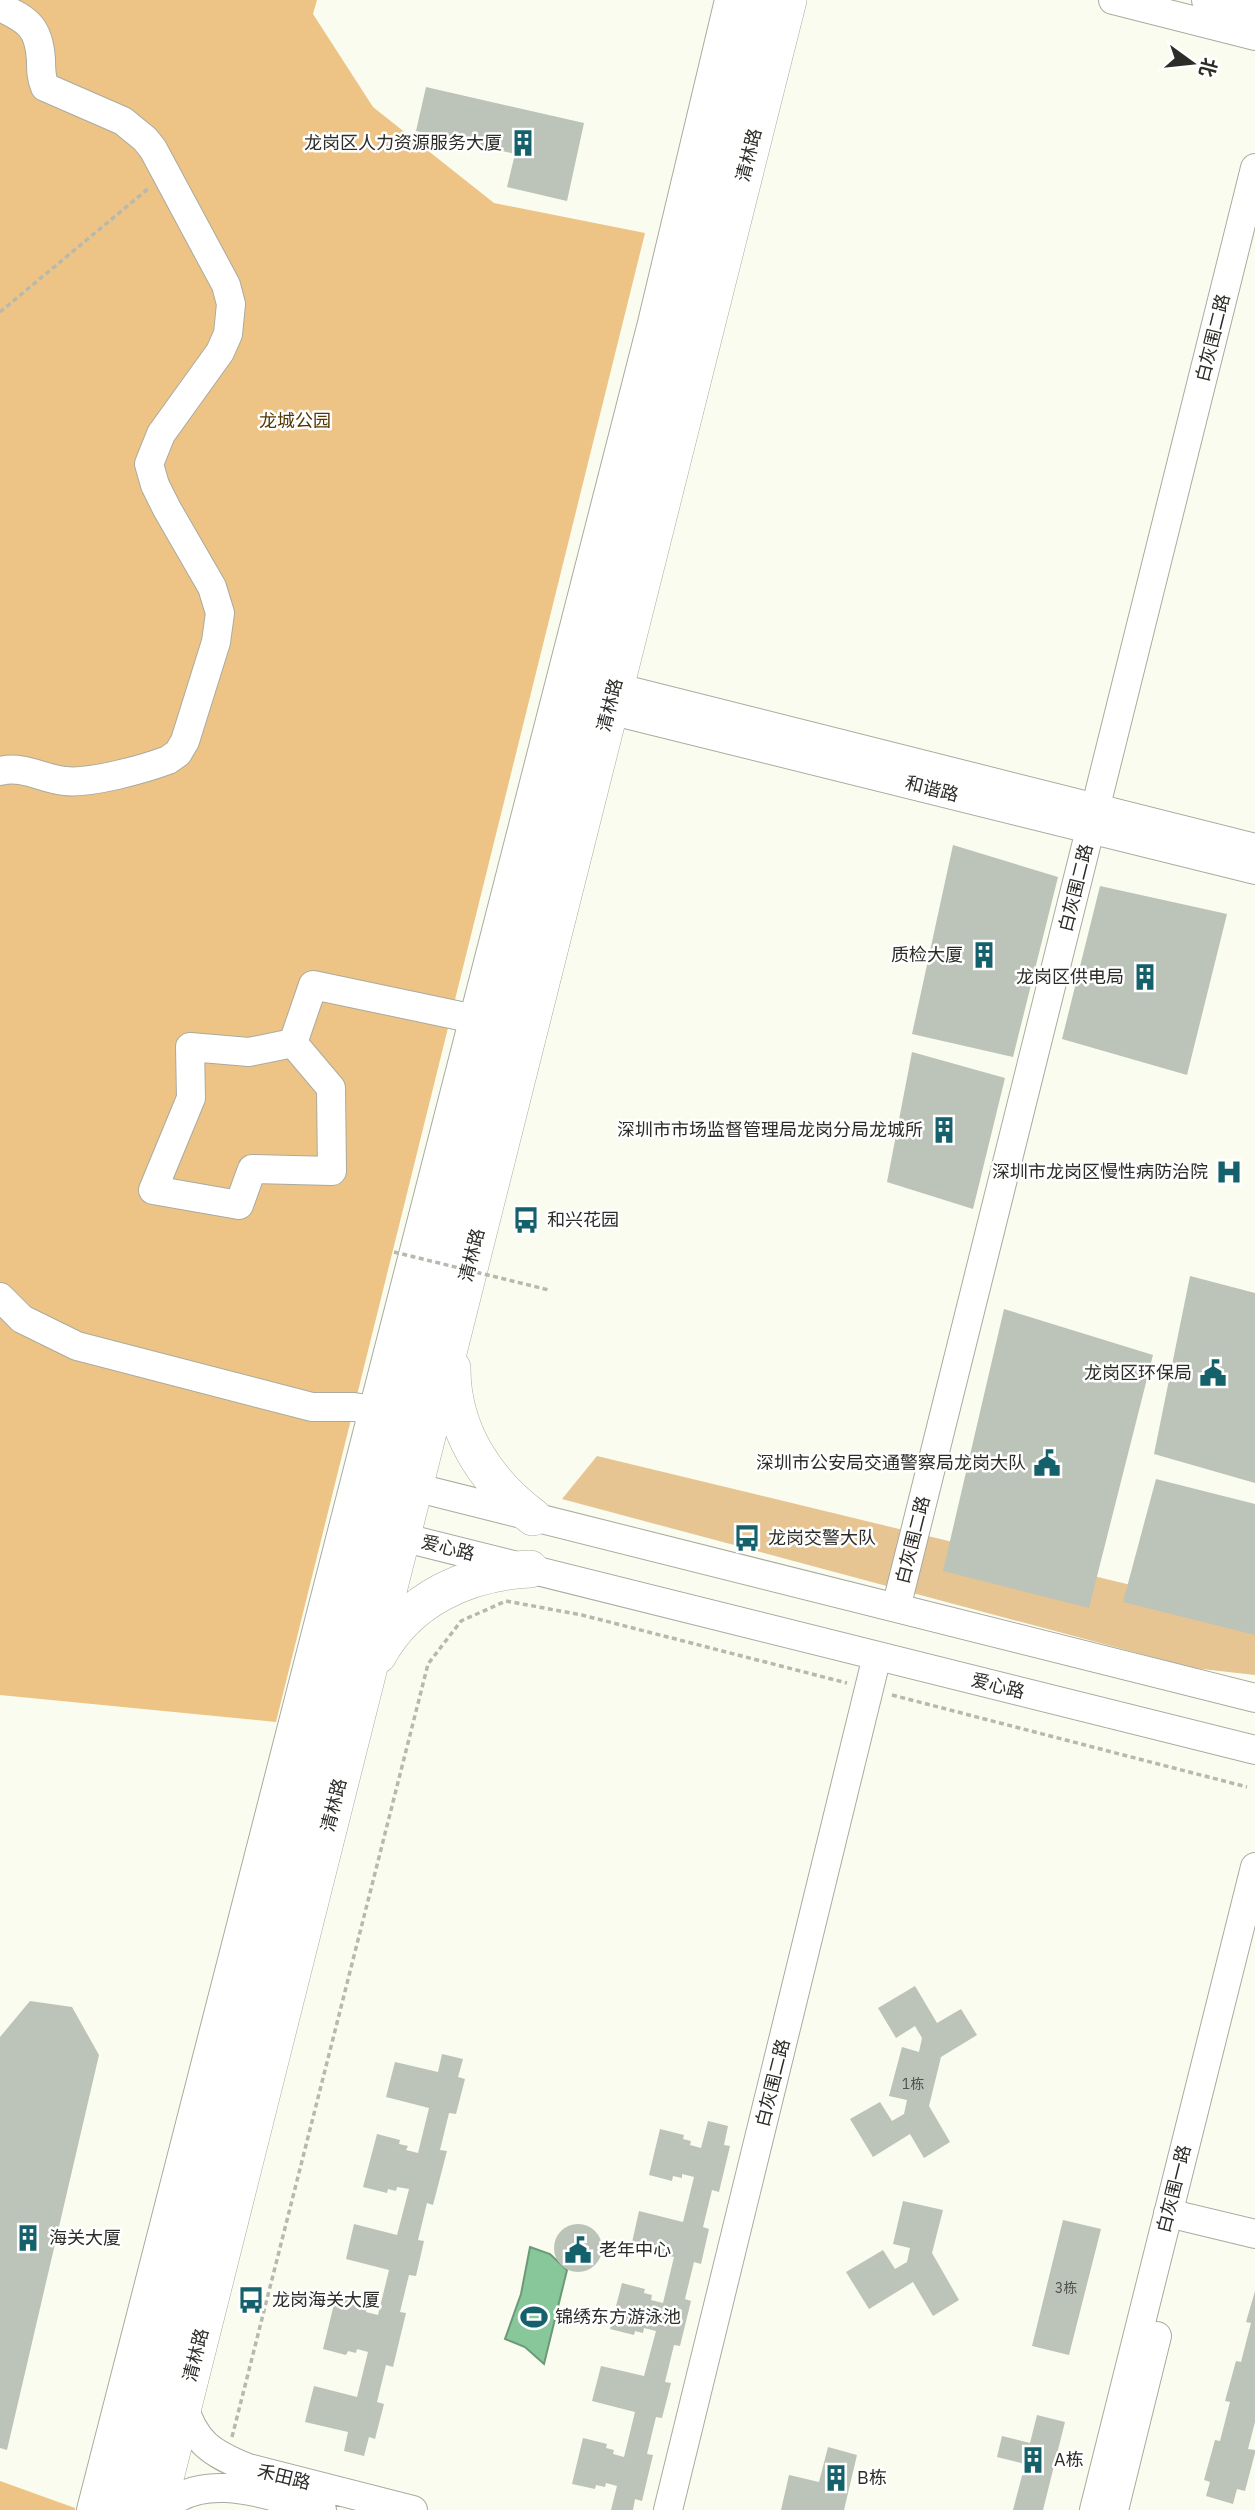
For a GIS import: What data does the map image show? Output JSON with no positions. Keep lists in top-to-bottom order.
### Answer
{
  "streets": {
    "main road": ["清林路"],
    "street": [
      "白灰围二路",
      "和谐路",
      "爱心路",
      "白灰围一路",
      "禾田路"
    ]
  },
  "crossings": [
    ["清林路", "和谐路"],
    ["清林路", "爱心路"],
    ["清林路", "禾田路"],
    ["白灰围二路", "和谐路"],
    ["白灰围二路", "爱心路"]
  ],
  "parks": ["龙城公园"],
  "places": {
    "building": [
      "龙岗区人力资源服务大厦",
      "质检大厦",
      "龙岗区供电局",
      "深圳市市场监督管理局龙岗分局龙城所",
      "海关大厦",
      "A栋",
      "B栋"
    ],
    "hospital": ["深圳市龙岗区慢性病防治院"],
    "bus stop": ["和兴花园", "龙岗交警大队", "龙岗海关大厦"],
    "public building": ["龙岗区环保局", "深圳市公安局交通警察局龙岗大队", "老年中心"],
    "sports": ["锦绣东方游泳池"]
  },
  "house_numbers": ["1栋", "3栋"],
  "north": "right"
}
